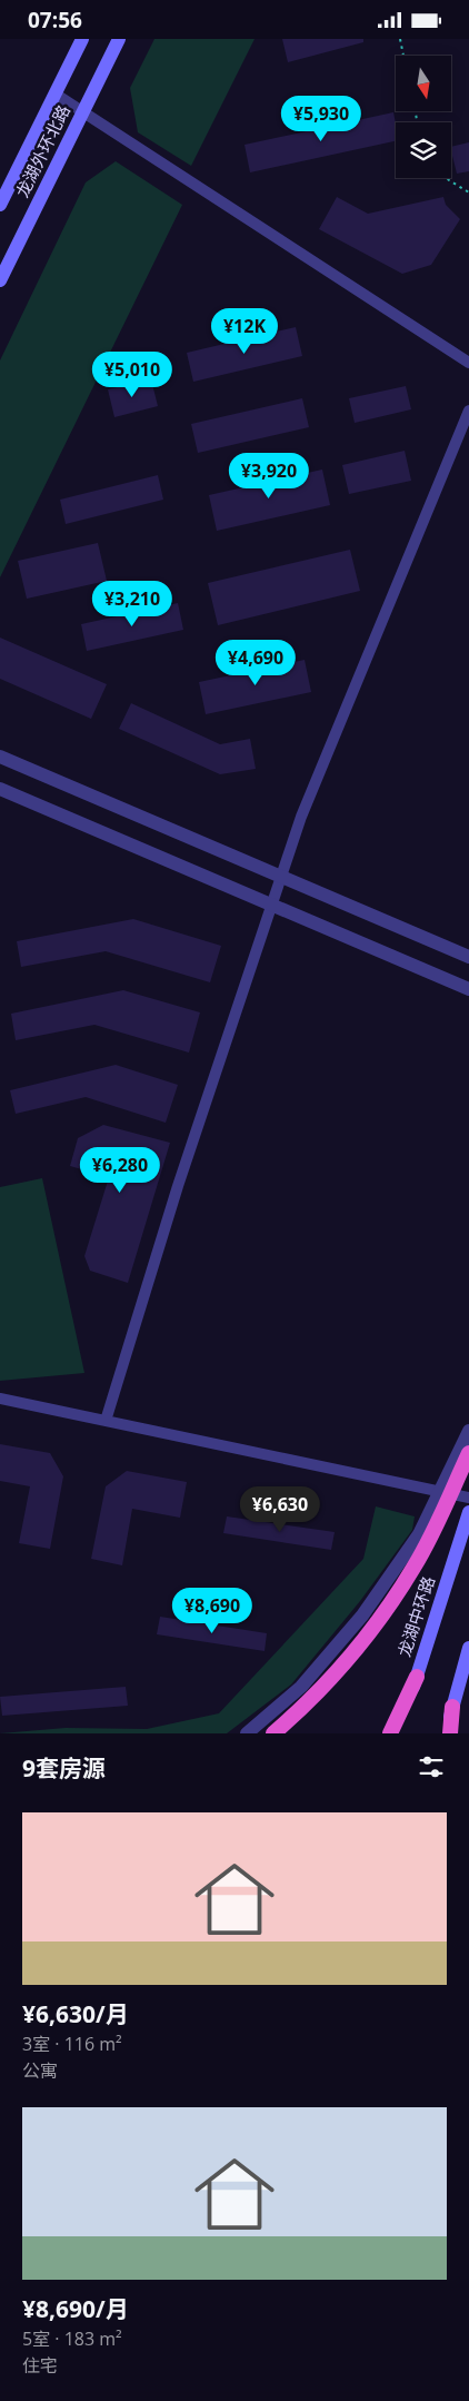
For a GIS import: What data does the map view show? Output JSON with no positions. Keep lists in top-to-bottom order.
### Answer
{
  "streets": {
    "main road": ["龙湖外环北路", "龙湖中环路"]
  },
  "north": "bottom",
  "page": {
    "status": "07:56",
    "price": [
      "¥5,930",
      "¥12K",
      "¥5,010",
      "¥3,920",
      "¥3,210",
      "¥4,690",
      "¥6,280",
      "¥6,630",
      "¥8,690"
    ],
    "heading": "9套房源",
    "list": [
      {
        "name": "¥6,630/月",
        "note": "3室 · 116 m² · 公寓"
      },
      {
        "name": "¥8,690/月",
        "note": "5室 · 183 m² · 住宅"
      }
    ]
  }
}
